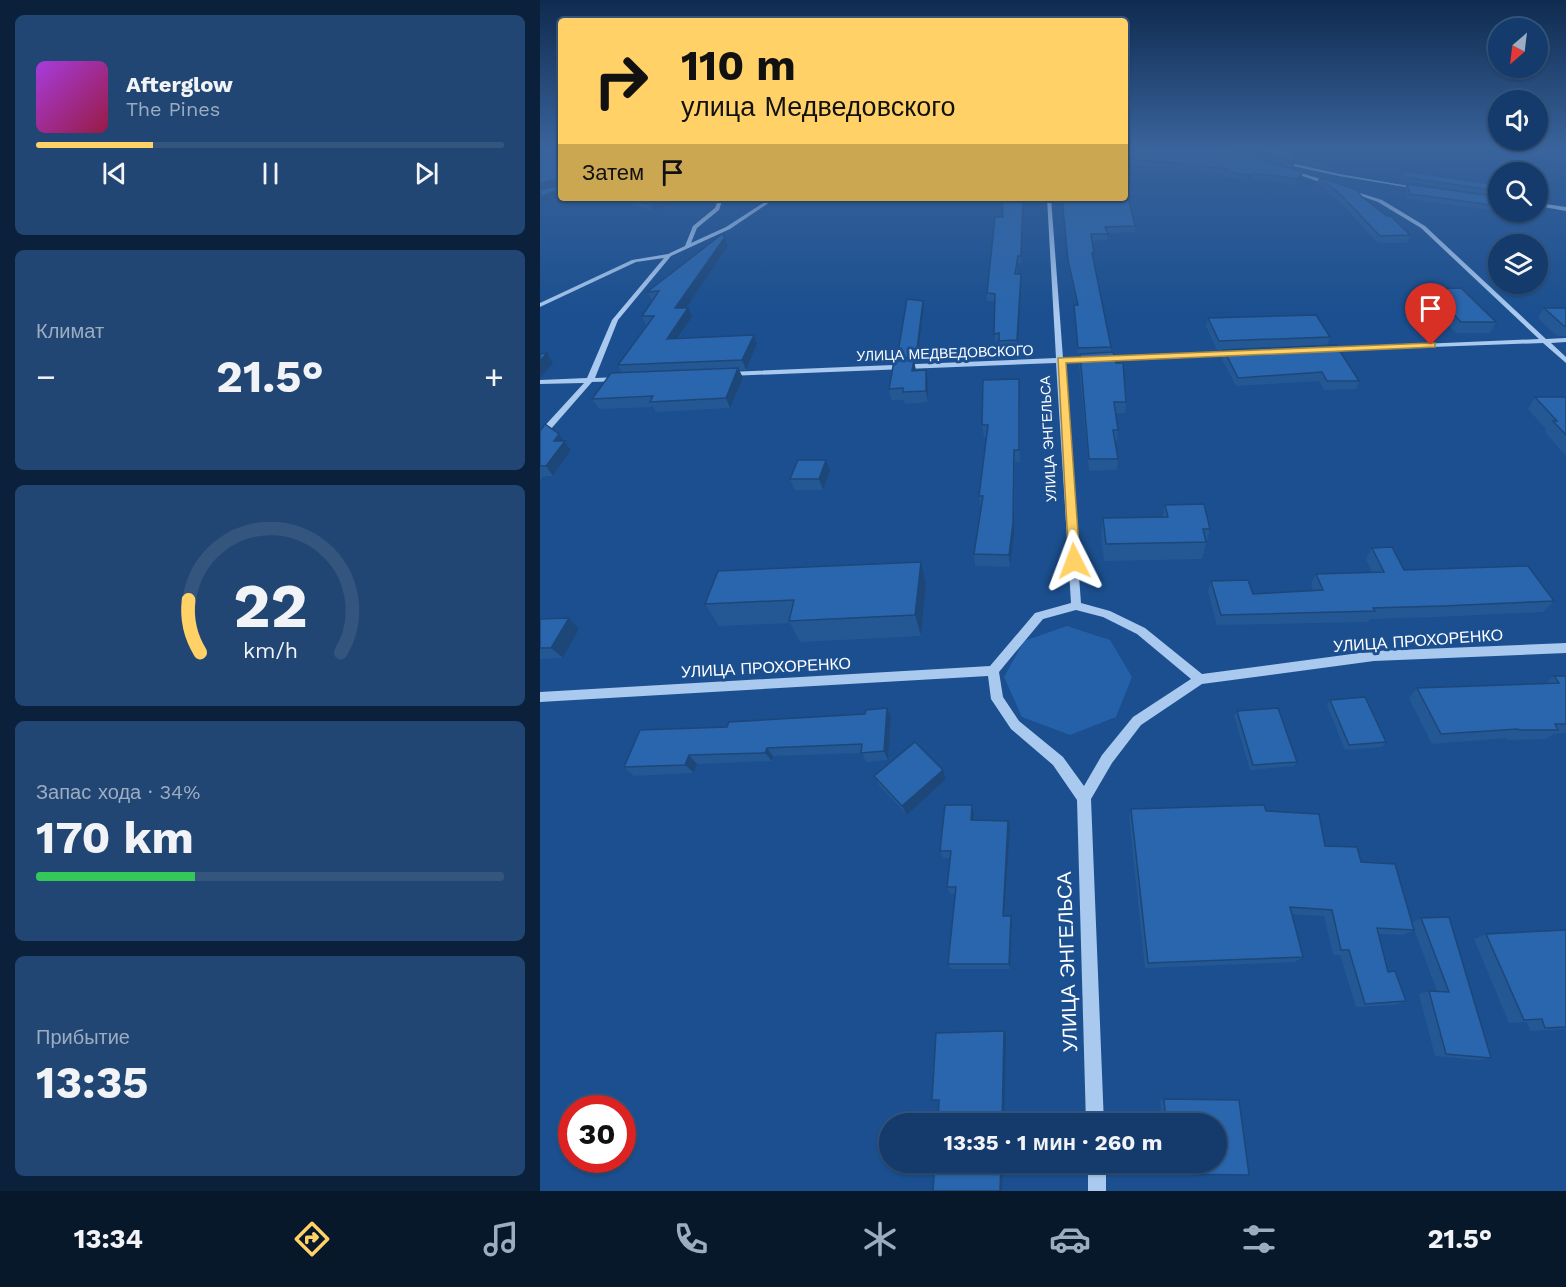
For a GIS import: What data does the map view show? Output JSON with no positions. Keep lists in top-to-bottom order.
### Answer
{
  "streets": {
    "street": ["УЛИЦА МЕДВЕДОВСКОГО", "УЛИЦА ЭНГЕЛЬСА", "УЛИЦА ПРОХОРЕНКО"]
  },
  "crossings": [
    ["УЛИЦА МЕДВЕДОВСКОГО", "УЛИЦА ЭНГЕЛЬСА"],
    ["УЛИЦА ЭНГЕЛЬСА", "УЛИЦА ПРОХОРЕНКО"]
  ],
  "north": "bottom left",
  "page": {
    "turn": ["110 m", "улица Медведовского"],
    "song": ["Afterglow", "The Pines"],
    "then": "Затем",
    "tile": [
      "Климат",
      ["Запас хода · 34%", "170 km"],
      ["Прибытие", "13:35"]
    ],
    "heat": ["−", "21.5°", "+"],
    "limit": "30",
    "trip": "13:35 · 1 мин · 260 m",
    "tabs": ["13:34", "21.5°"],
    "gauge": ["22", "km/h"]
  }
}
